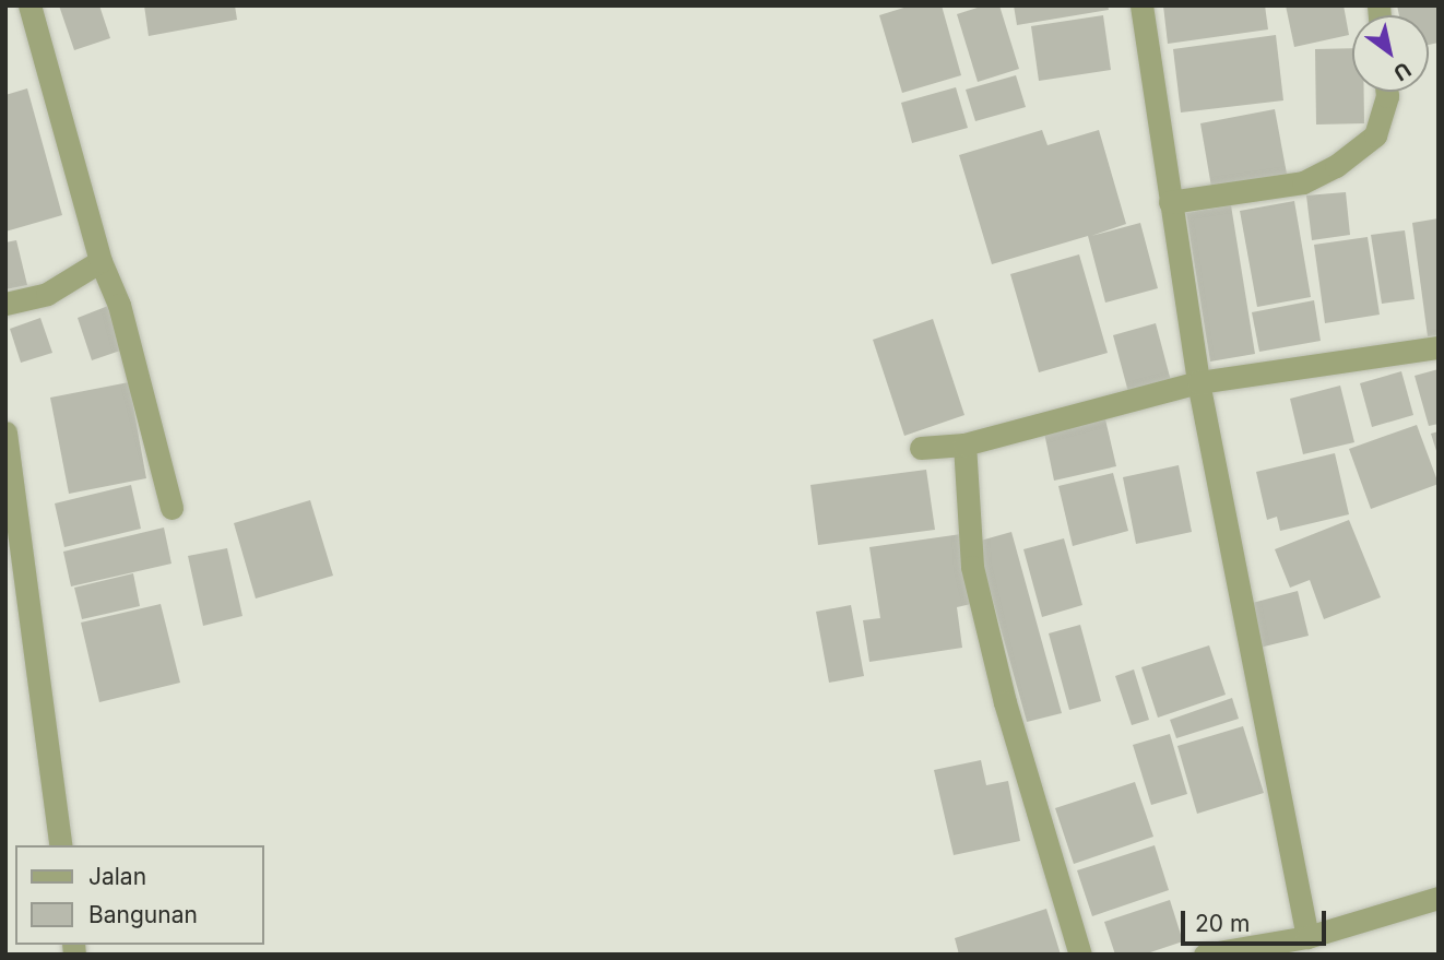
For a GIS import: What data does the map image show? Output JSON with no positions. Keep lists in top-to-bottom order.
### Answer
{
  "legend": ["Jalan", "Bangunan"],
  "scale_bar": "20 m",
  "north": "bottom right"
}
